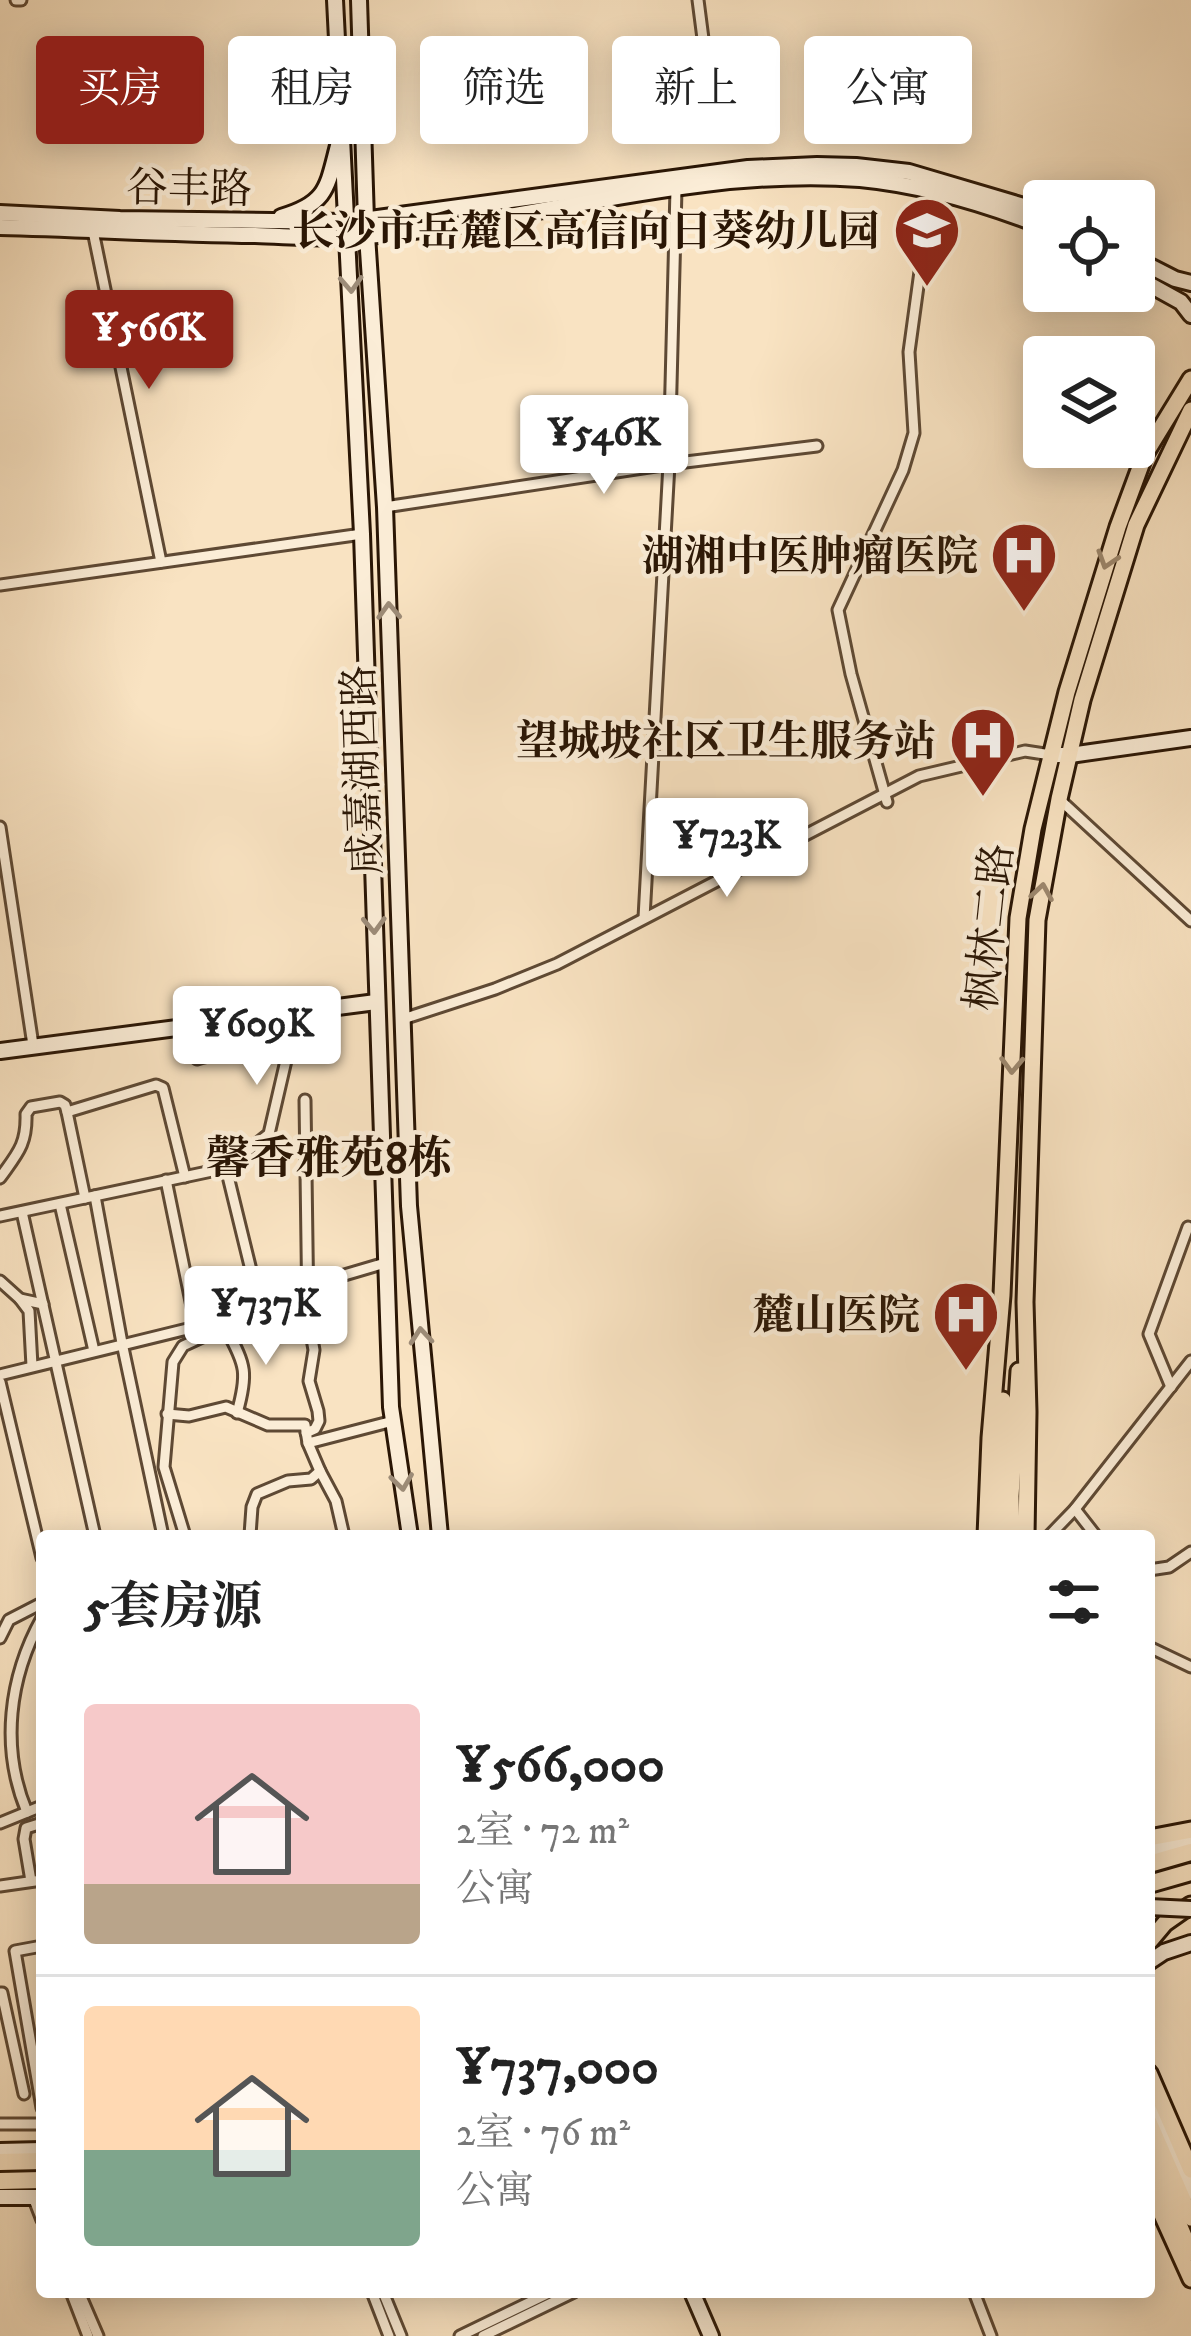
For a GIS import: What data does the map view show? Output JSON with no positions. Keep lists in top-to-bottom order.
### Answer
{
  "streets": {
    "main road": ["枫林二路"],
    "street": ["谷丰路", "咸嘉湖西路"]
  },
  "crossings": [
    ["谷丰路", "咸嘉湖西路"]
  ],
  "districts": ["馨香雅苑8栋"],
  "places": {
    "school or university": ["长沙市岳麓区高信向日葵幼儿园"],
    "hospital": ["湖湘中医肿瘤医院", "望城坡社区卫生服务站", "麓山医院"]
  },
  "page": {
    "chip": [
      "买房",
      "租房",
      "筛选",
      "新上",
      "公寓"
    ],
    "price": [
      "¥566K",
      "¥546K",
      "¥723K",
      "¥609K",
      "¥737K"
    ],
    "heading": "5套房源",
    "list": [
      {
        "name": "¥566,000",
        "note": "2室 · 72 m² · 公寓"
      },
      {
        "name": "¥737,000",
        "note": "2室 · 76 m² · 公寓"
      }
    ]
  }
}
